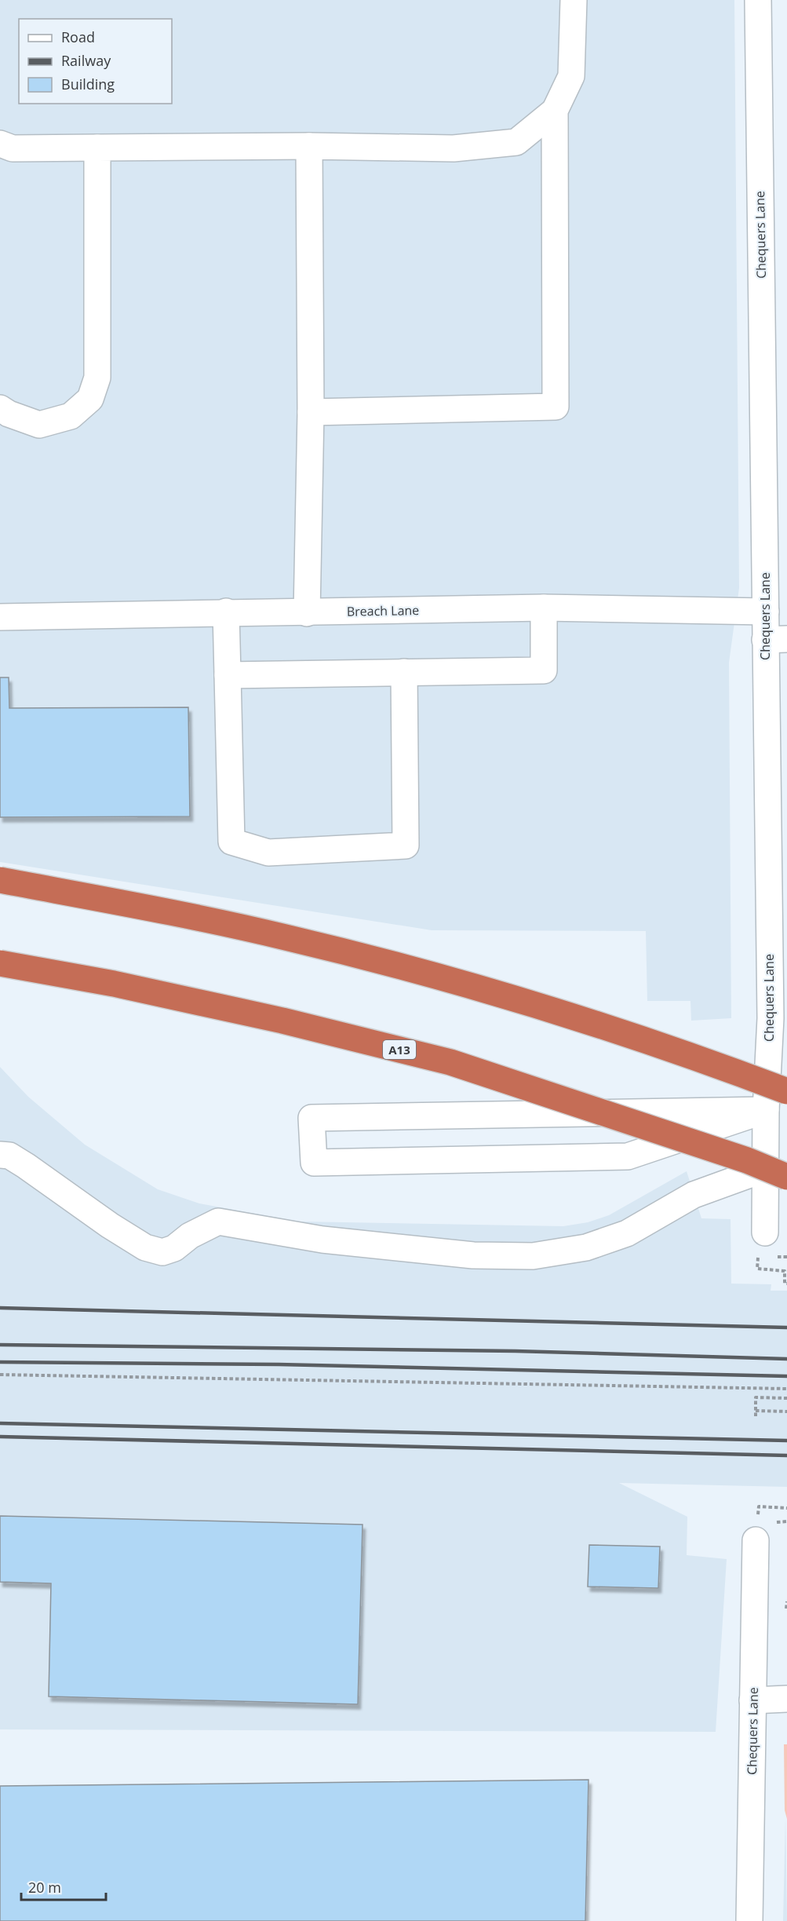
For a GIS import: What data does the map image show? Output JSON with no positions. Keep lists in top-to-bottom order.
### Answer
{
  "streets": {
    "highway": ["A13"],
    "street": ["Chequers Lane", "Breach Lane"]
  },
  "crossings": [
    ["Chequers Lane", "Breach Lane"],
    ["Chequers Lane", "A13"]
  ],
  "legend": ["Road", "Railway", "Building"],
  "scale_bar": "20 m"
}
